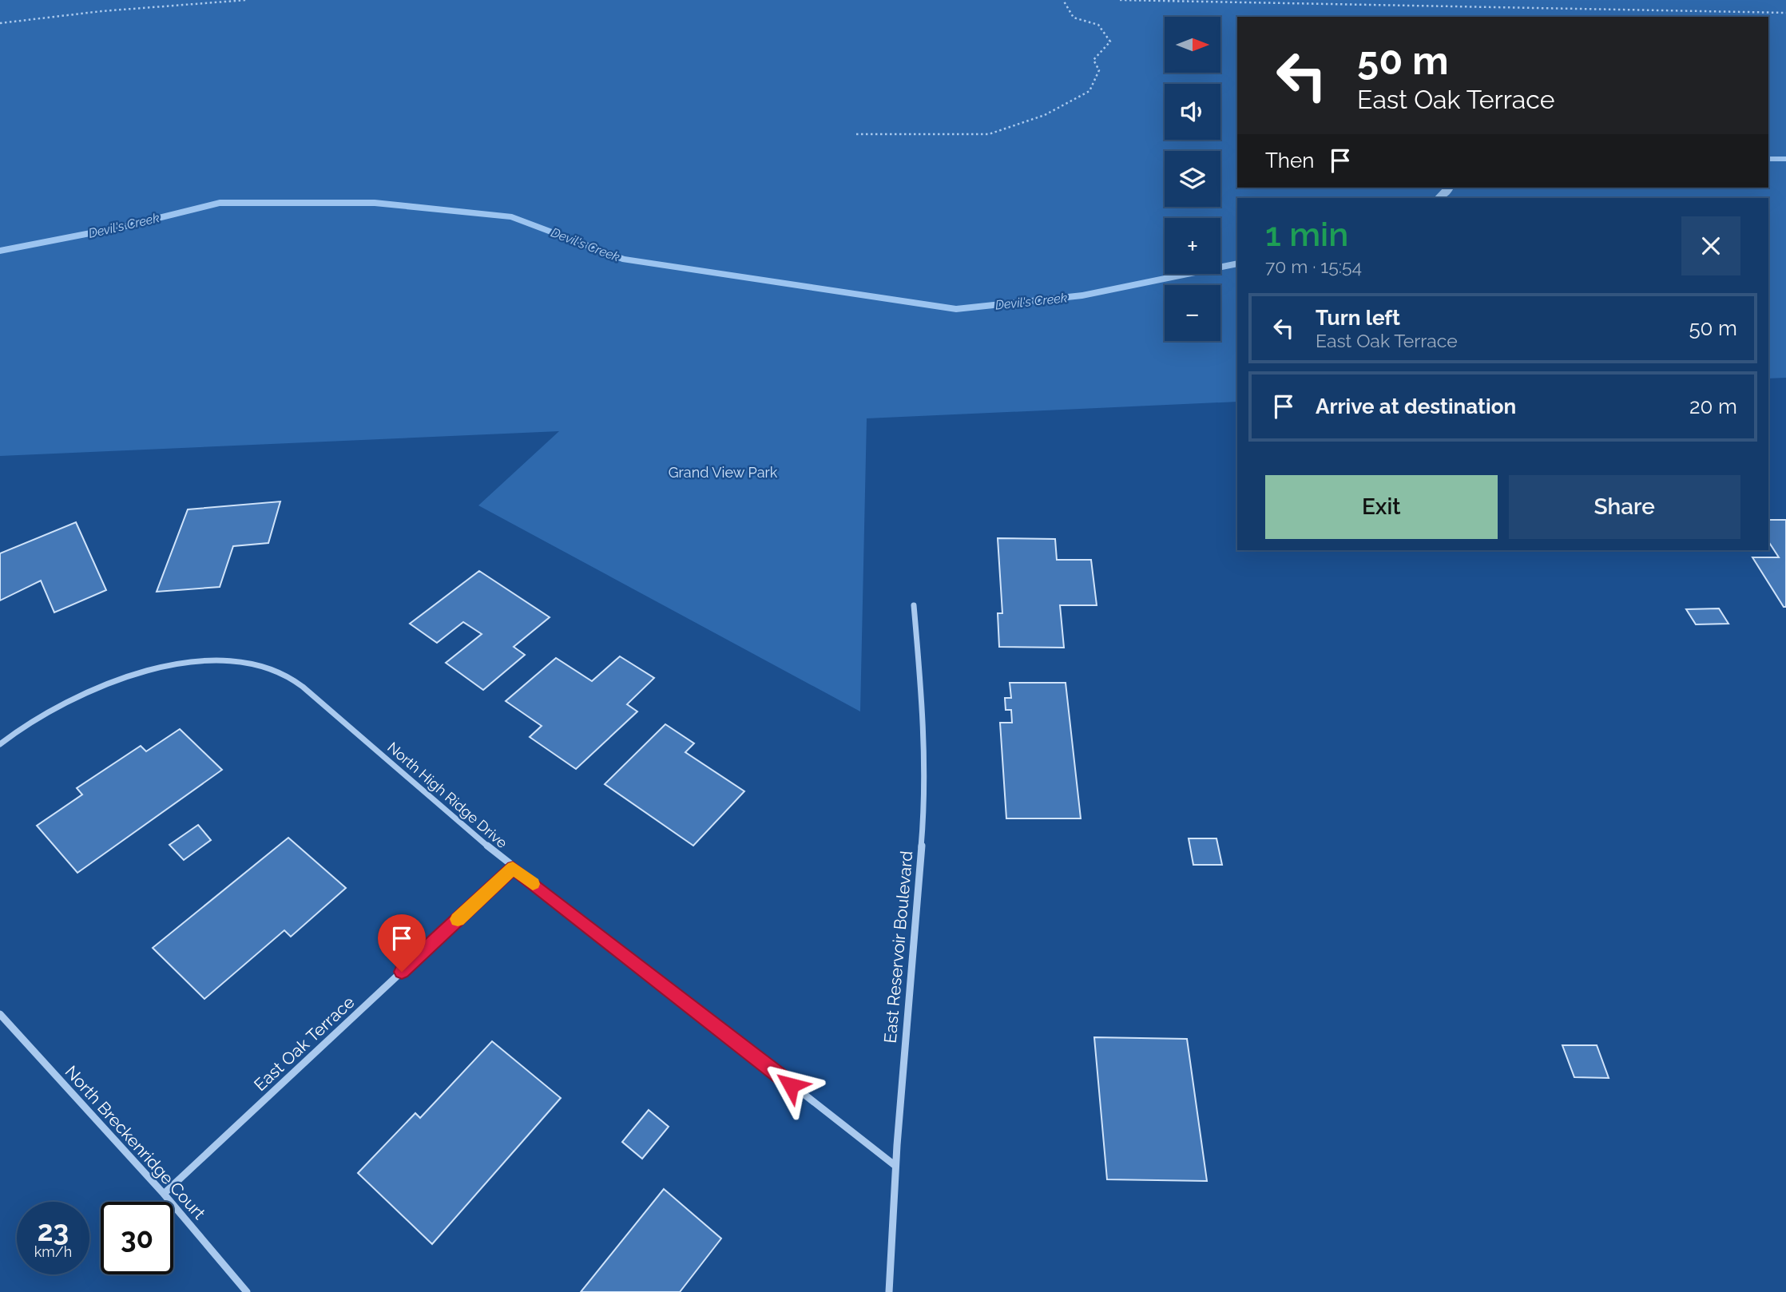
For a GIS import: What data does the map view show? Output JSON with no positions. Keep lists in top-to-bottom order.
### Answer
{
  "streets": {
    "street": [
      "North High Ridge Drive",
      "East Reservoir Boulevard",
      "East Oak Terrace",
      "North Breckenridge Court"
    ]
  },
  "crossings": [
    ["North High Ridge Drive", "East Reservoir Boulevard"],
    ["North High Ridge Drive", "East Oak Terrace"],
    ["East Oak Terrace", "North Breckenridge Court"]
  ],
  "water": ["Devil's Creek"],
  "parks": ["Grand View Park"],
  "north": "right",
  "page": {
    "map_buttons": ["+", "−"],
    "turn": ["50 m", "East Oak Terrace"],
    "then": "Then",
    "heading": ["1 min", "70 m · 15:54"],
    "list": [
      {
        "name": "Turn left",
        "note": "East Oak Terrace",
        "value": "50 m"
      },
      {
        "name": "Arrive at destination",
        "value": "20 m"
      }
    ],
    "buttons": ["Exit", "Share"],
    "speed": "23 km/h",
    "limit": "30"
  }
}
